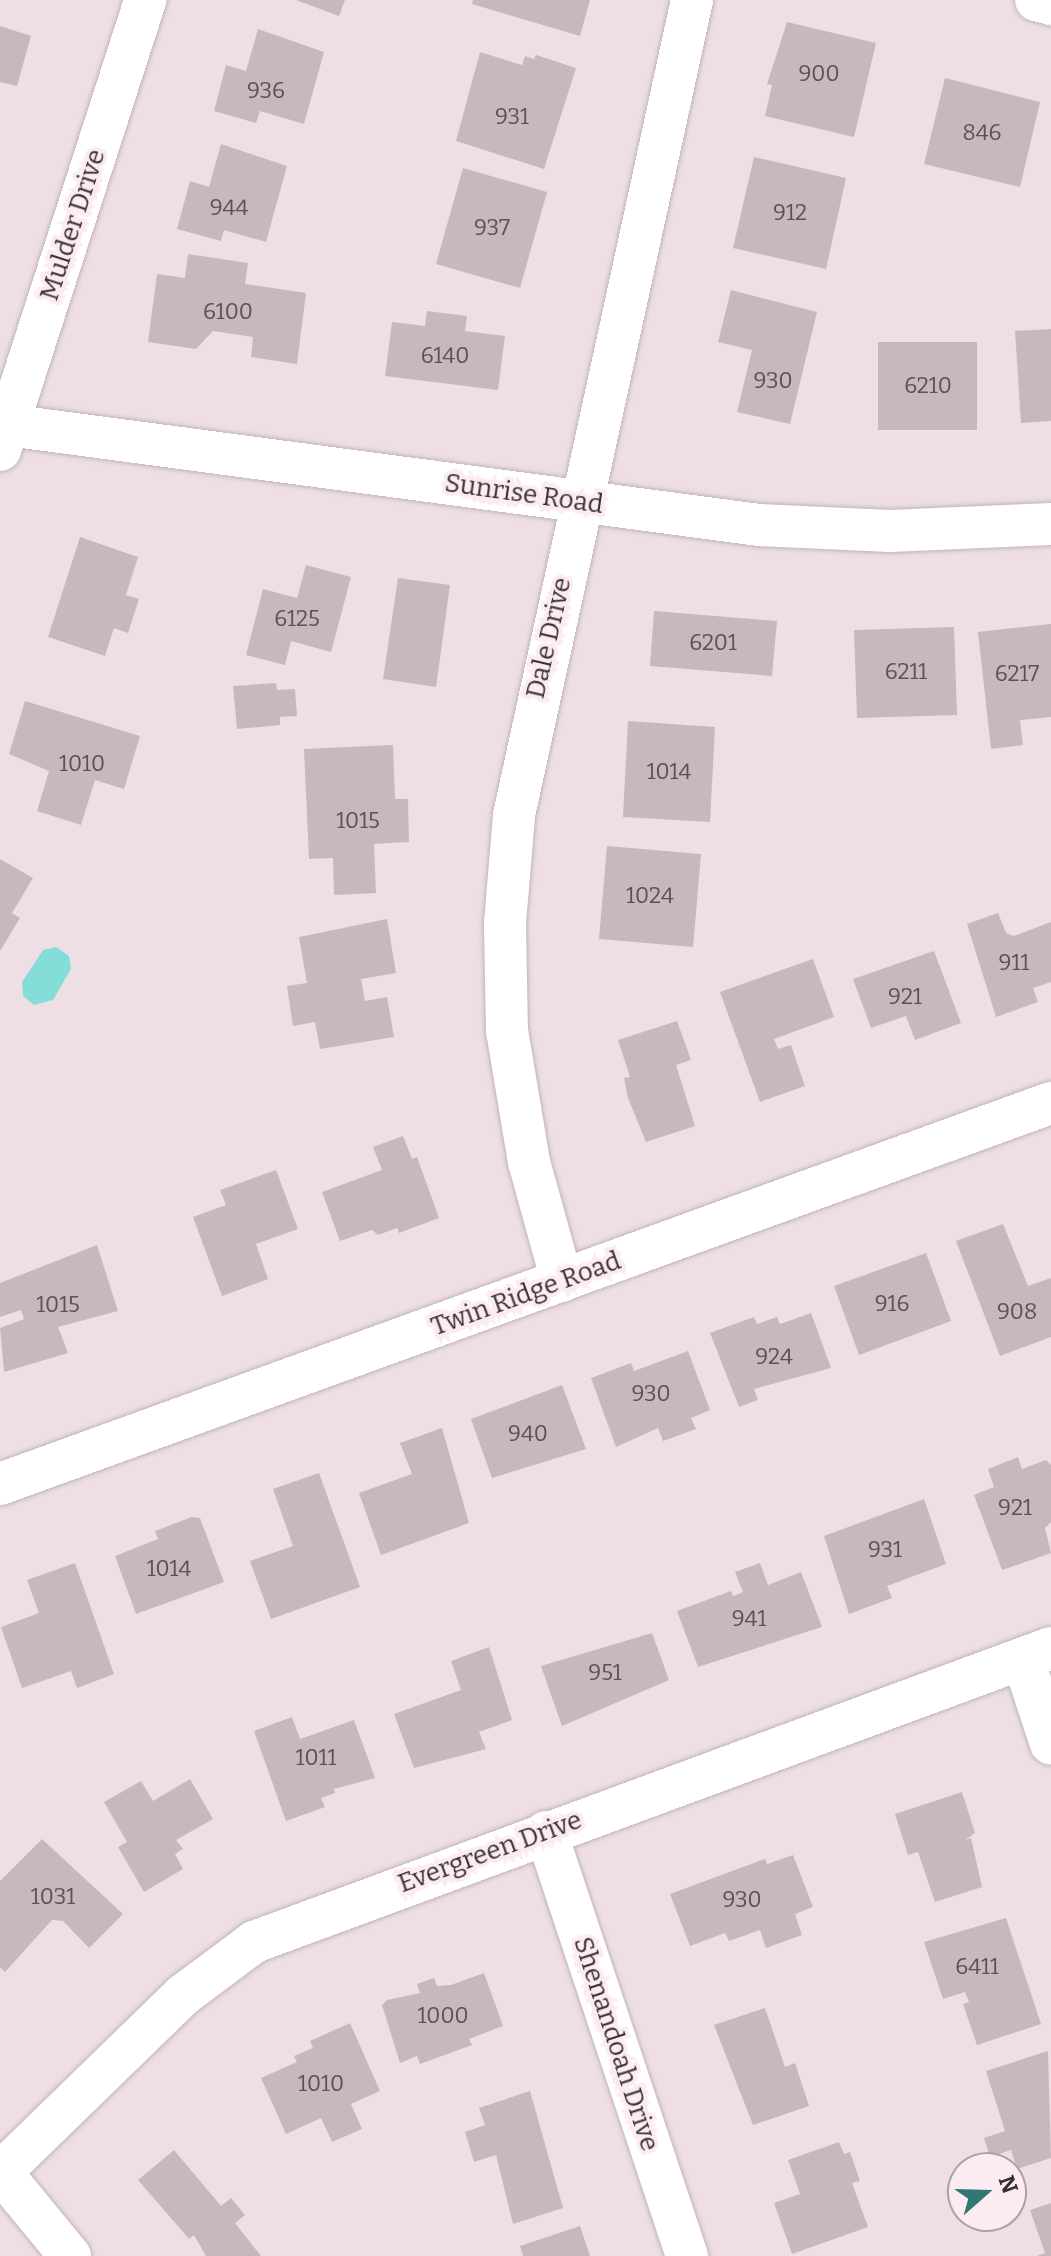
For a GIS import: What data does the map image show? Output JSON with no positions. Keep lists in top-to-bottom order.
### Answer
{
  "streets": {
    "street": [
      "Mulder Drive",
      "Sunrise Road",
      "Dale Drive",
      "Twin Ridge Road",
      "Evergreen Drive",
      "Shenandoah Drive"
    ]
  },
  "crossings": [
    ["Mulder Drive", "Sunrise Road"],
    ["Sunrise Road", "Dale Drive"],
    ["Dale Drive", "Twin Ridge Road"],
    ["Evergreen Drive", "Shenandoah Drive"]
  ],
  "house_numbers": [
    "900",
    "936",
    "931",
    "846",
    "944",
    "912",
    "937",
    "6100",
    "6140",
    "930",
    "6210",
    "6125",
    "6201",
    "6211",
    "6217",
    "1010",
    "1014",
    "1015",
    "1024",
    "911",
    "921",
    "916",
    "1015",
    "908",
    "924",
    "930",
    "940",
    "921",
    "931",
    "1014",
    "941",
    "951",
    "1011",
    "1031",
    "930",
    "6411",
    "1000",
    "1010"
  ],
  "north": "right"
}
